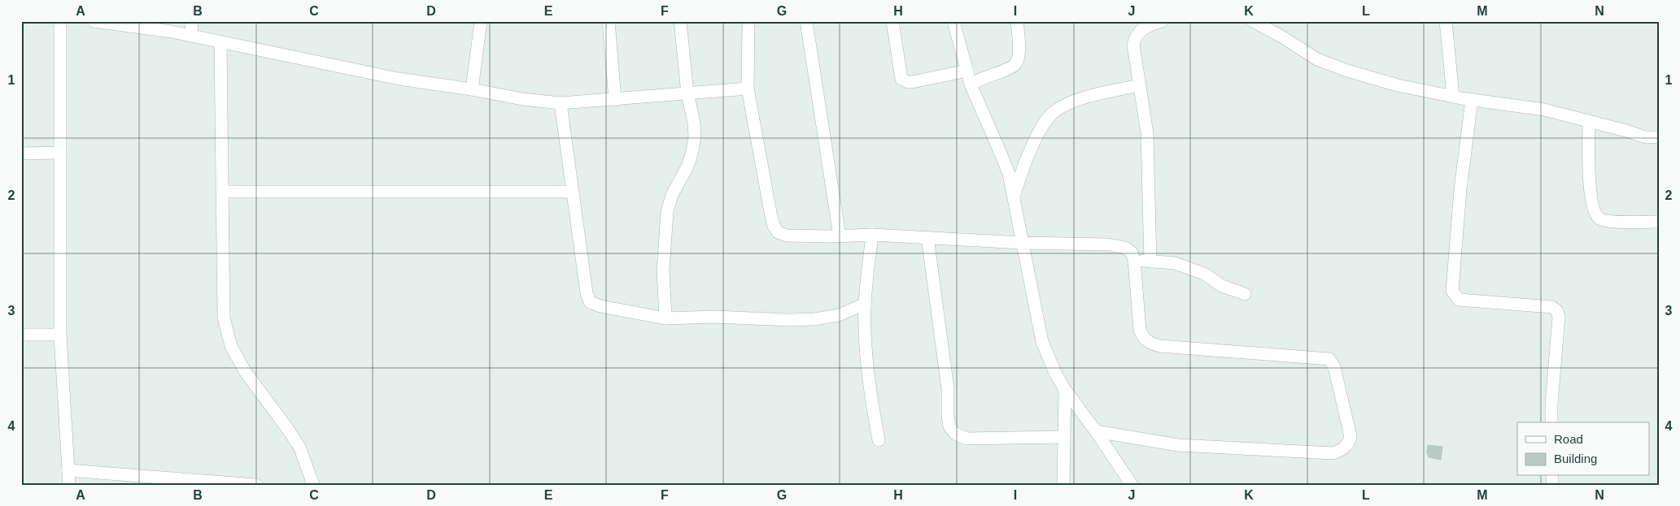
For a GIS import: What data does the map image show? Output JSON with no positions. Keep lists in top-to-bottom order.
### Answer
{
  "legend": ["Road", "Building"],
  "grid": {
    "columns": [
      "A",
      "B",
      "C",
      "D",
      "E",
      "F",
      "G",
      "H",
      "I",
      "J",
      "K",
      "L",
      "M",
      "N"
    ],
    "rows": [
      "1",
      "2",
      "3",
      "4"
    ]
  }
}
